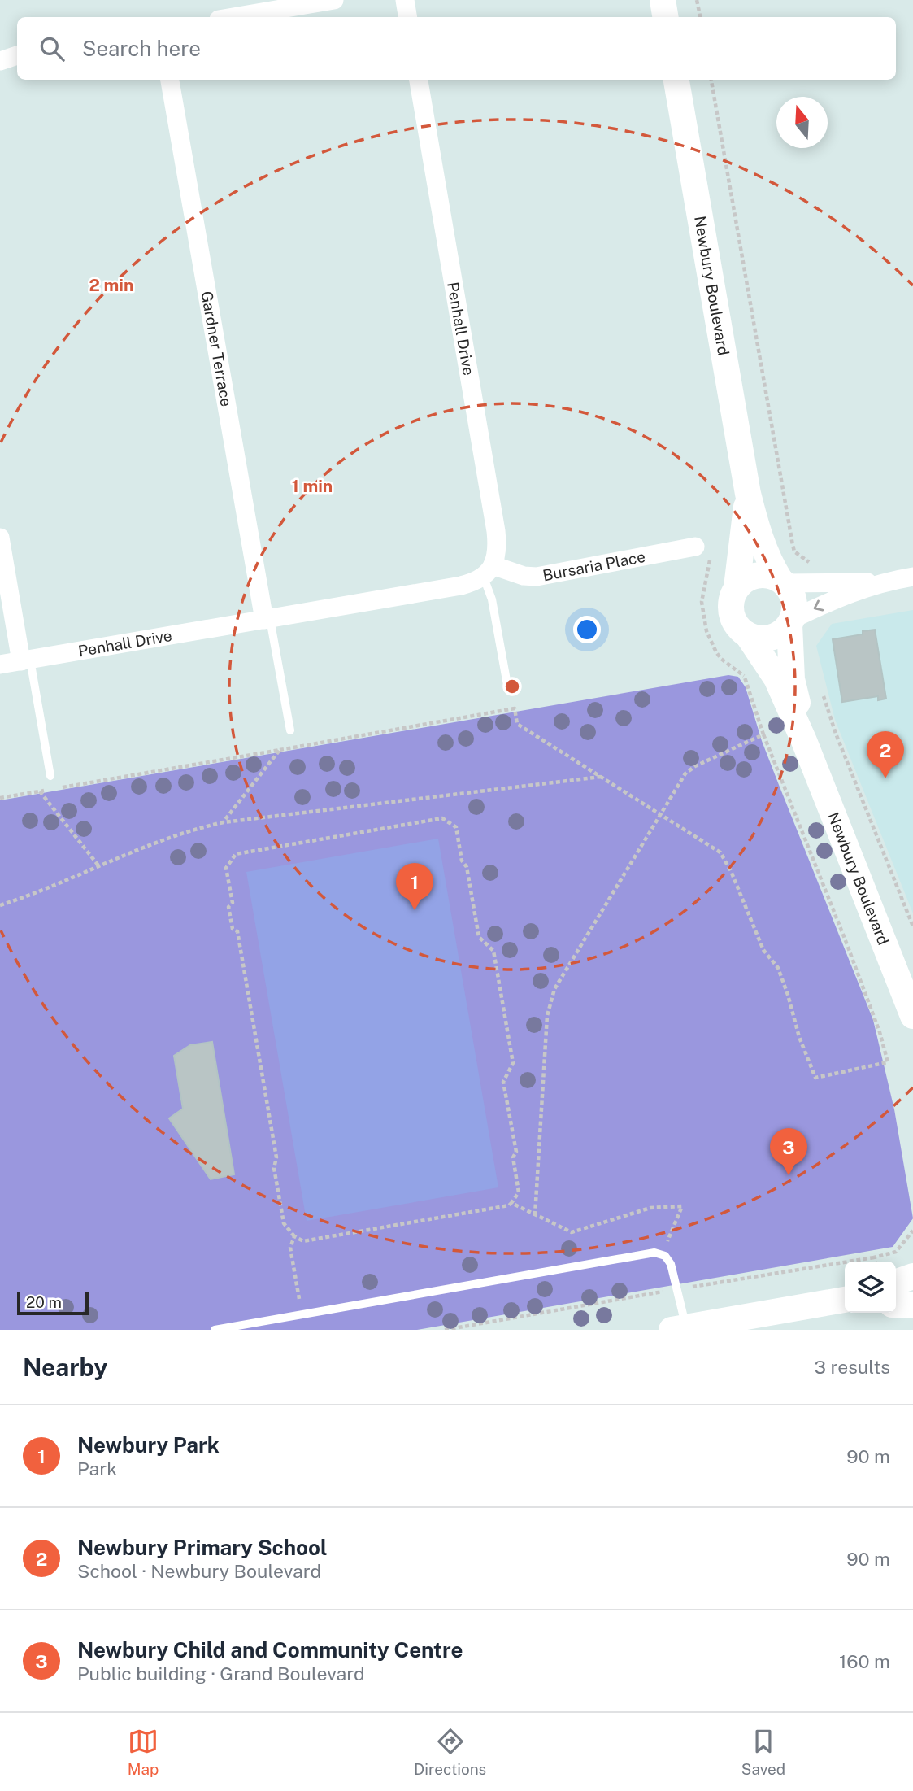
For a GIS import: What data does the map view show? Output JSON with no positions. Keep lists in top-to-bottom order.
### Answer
{
  "streets": {
    "street": [
      "Newbury Boulevard",
      "Penhall Drive",
      "Gardner Terrace",
      "Bursaria Place"
    ]
  },
  "crossings": [
    ["Penhall Drive", "Gardner Terrace"],
    ["Penhall Drive", "Bursaria Place"]
  ],
  "scale_bar": "20 m",
  "north": "top",
  "page": {
    "search": "Search here",
    "pins": ["2", "1", "3"],
    "scale": "20 m",
    "heading": ["Nearby", "3 results"],
    "list": [
      {
        "mark": "1",
        "name": "Newbury Park",
        "note": "Park",
        "value": "90 m"
      },
      {
        "mark": "2",
        "name": "Newbury Primary School",
        "note": "School · Newbury Boulevard",
        "value": "90 m"
      },
      {
        "mark": "3",
        "name": "Newbury Child and Community Centre",
        "note": "Public building · Grand Boulevard",
        "value": "160 m"
      }
    ],
    "nav": ["Map", "Directions", "Saved"]
  },
  "rings": ["2 min", "1 min"]
}
